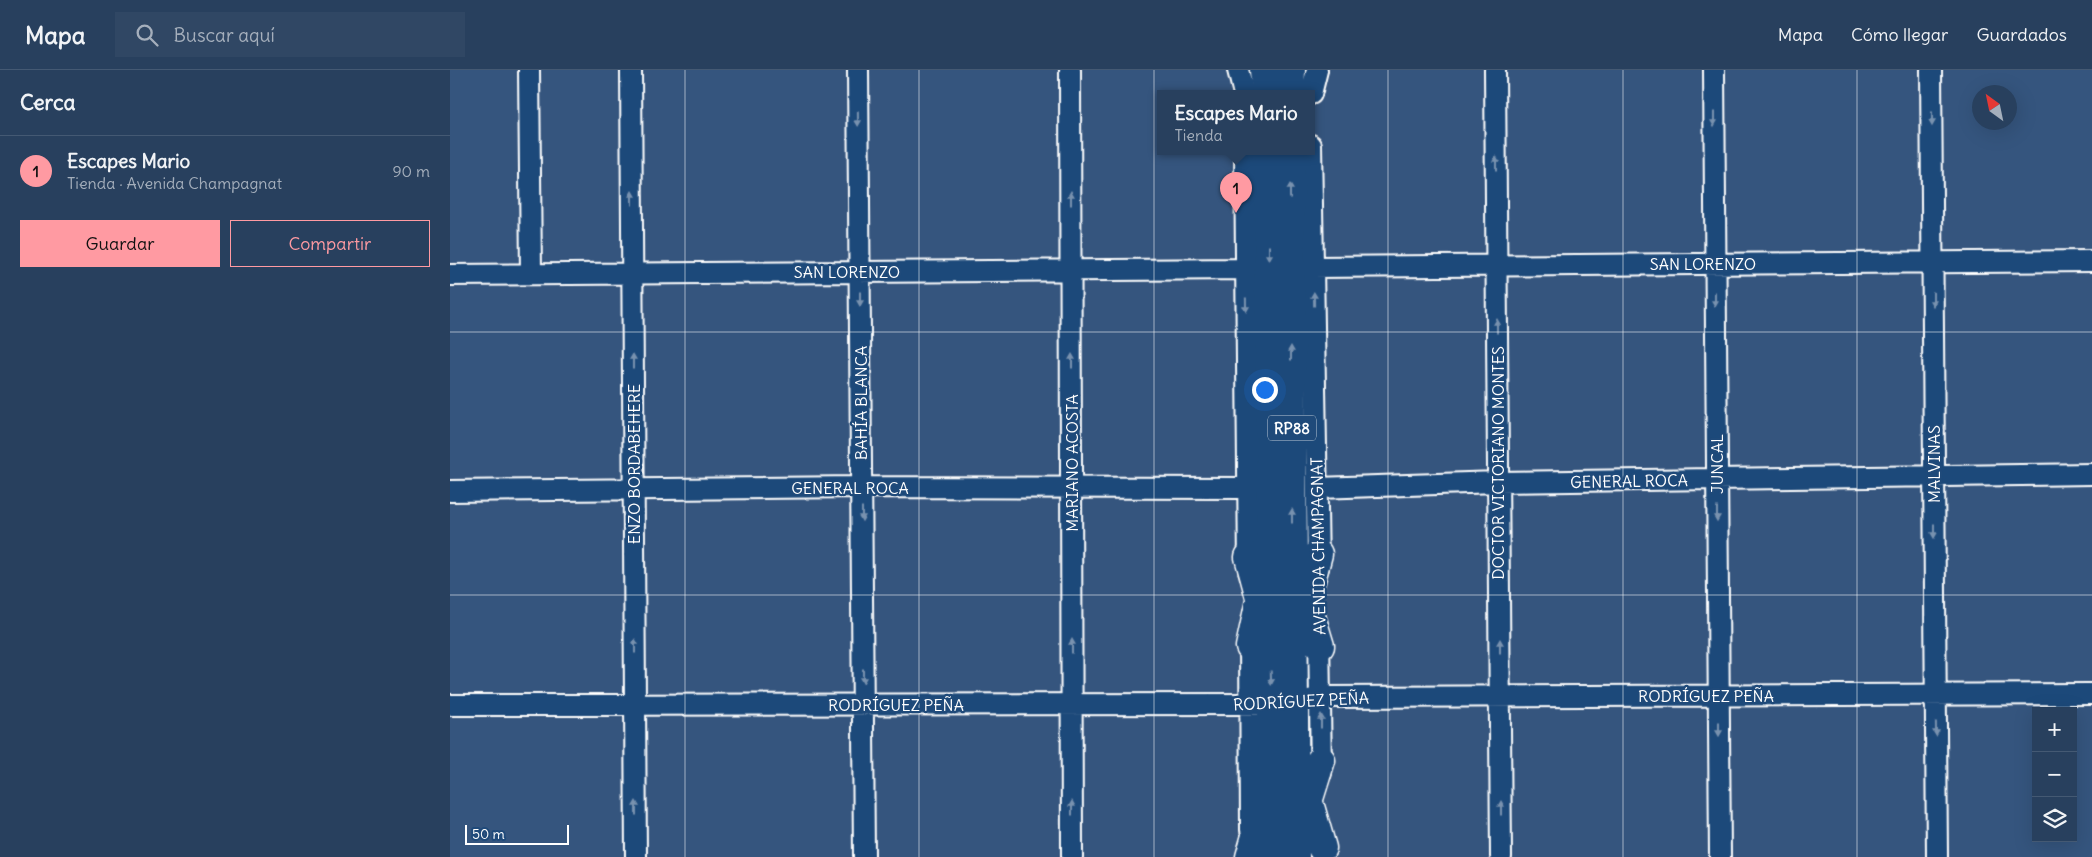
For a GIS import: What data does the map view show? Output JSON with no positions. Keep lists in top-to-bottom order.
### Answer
{
  "streets": {
    "highway": ["RP88", "AVENIDA CHAMPAGNAT"],
    "street": [
      "SAN LORENZO",
      "BAHÍA BLANCA",
      "MARIANO ACOSTA",
      "DOCTOR VICTORIANO MONTES",
      "ENZO BORDABEHERE",
      "JUNCAL",
      "MALVINAS",
      "GENERAL ROCA",
      "RODRÍGUEZ PEÑA"
    ]
  },
  "crossings": [
    ["SAN LORENZO", "BAHÍA BLANCA"],
    ["SAN LORENZO", "MARIANO ACOSTA"],
    ["SAN LORENZO", "DOCTOR VICTORIANO MONTES"],
    ["SAN LORENZO", "ENZO BORDABEHERE"],
    ["SAN LORENZO", "JUNCAL"],
    ["SAN LORENZO", "MALVINAS"],
    ["SAN LORENZO", "AVENIDA CHAMPAGNAT"],
    ["BAHÍA BLANCA", "GENERAL ROCA"],
    ["BAHÍA BLANCA", "RODRÍGUEZ PEÑA"],
    ["MARIANO ACOSTA", "GENERAL ROCA"],
    ["MARIANO ACOSTA", "RODRÍGUEZ PEÑA"],
    ["DOCTOR VICTORIANO MONTES", "GENERAL ROCA"],
    ["DOCTOR VICTORIANO MONTES", "RODRÍGUEZ PEÑA"],
    ["ENZO BORDABEHERE", "GENERAL ROCA"],
    ["ENZO BORDABEHERE", "RODRÍGUEZ PEÑA"],
    ["JUNCAL", "GENERAL ROCA"],
    ["JUNCAL", "RODRÍGUEZ PEÑA"],
    ["MALVINAS", "GENERAL ROCA"],
    ["MALVINAS", "RODRÍGUEZ PEÑA"],
    ["GENERAL ROCA", "AVENIDA CHAMPAGNAT"],
    ["AVENIDA CHAMPAGNAT", "RODRÍGUEZ PEÑA"]
  ],
  "one_way": [
    "BAHÍA BLANCA",
    "MARIANO ACOSTA",
    "DOCTOR VICTORIANO MONTES",
    "ENZO BORDABEHERE",
    "JUNCAL",
    "MALVINAS"
  ],
  "scale_bar": "50 m",
  "north": "top left",
  "page": {
    "header": "Mapa",
    "search": "Buscar aquí",
    "nav": ["Mapa", "Cómo llegar", "Guardados"],
    "heading": "Cerca",
    "popup": ["Escapes Mario", "Tienda"],
    "list": [
      {
        "mark": "1",
        "name": "Escapes Mario",
        "note": "Tienda · Avenida Champagnat",
        "value": "90 m"
      }
    ],
    "pins": "1",
    "buttons": ["Guardar", "Compartir"],
    "map_buttons": ["+", "−"],
    "scale": "50 m"
  }
}
